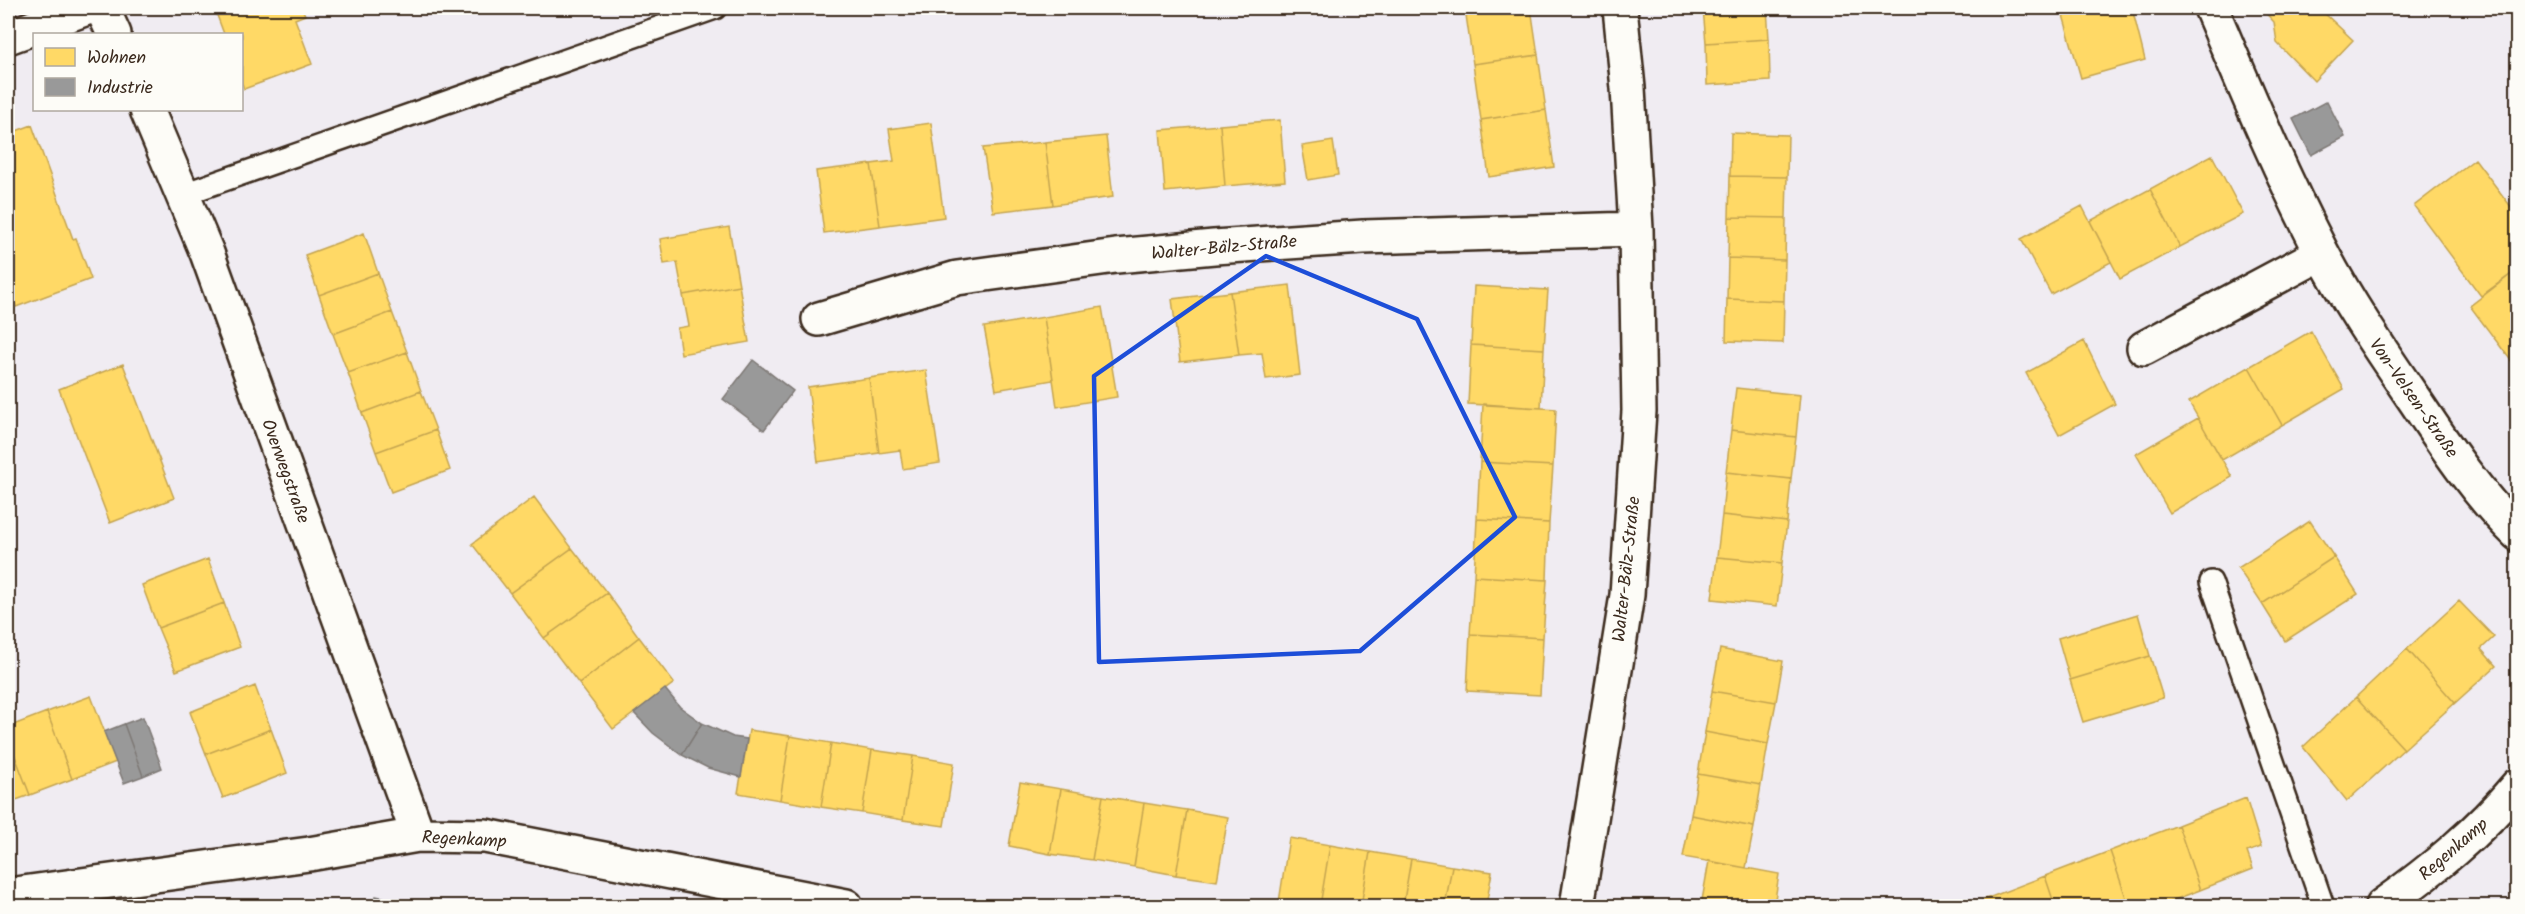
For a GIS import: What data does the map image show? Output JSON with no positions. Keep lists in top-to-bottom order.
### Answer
{
  "streets": {
    "street": [
      "Walter-Bälz-Straße",
      "Von-Velsen-Straße",
      "Overwegstraße",
      "Regenkamp"
    ]
  },
  "crossings": [
    ["Overwegstraße", "Regenkamp"]
  ],
  "legend": ["Wohnen", "Industrie"]
}
